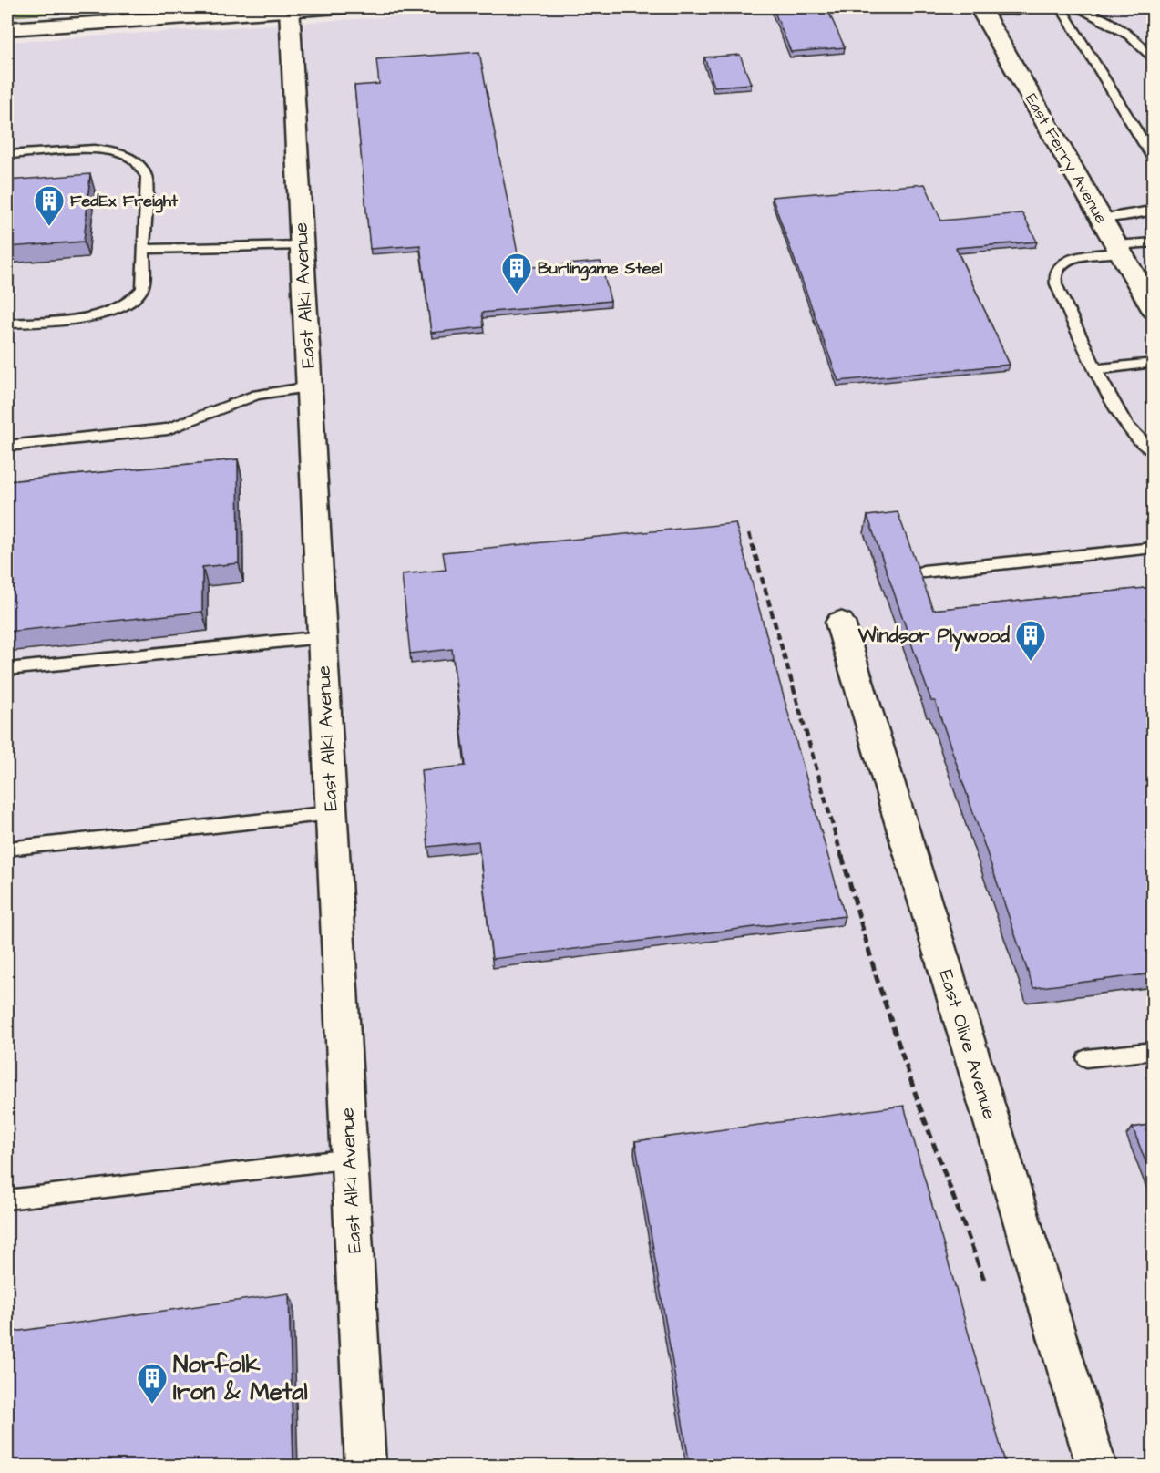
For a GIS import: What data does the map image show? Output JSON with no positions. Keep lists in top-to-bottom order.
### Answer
{
  "streets": {
    "street": ["East Ferry Avenue", "East Alki Avenue", "East Olive Avenue"]
  },
  "places": {
    "building": [
      "FedEx Freight",
      "Burlingame Steel",
      "Windsor Plywood",
      "Norfolk Iron & Metal"
    ]
  }
}
